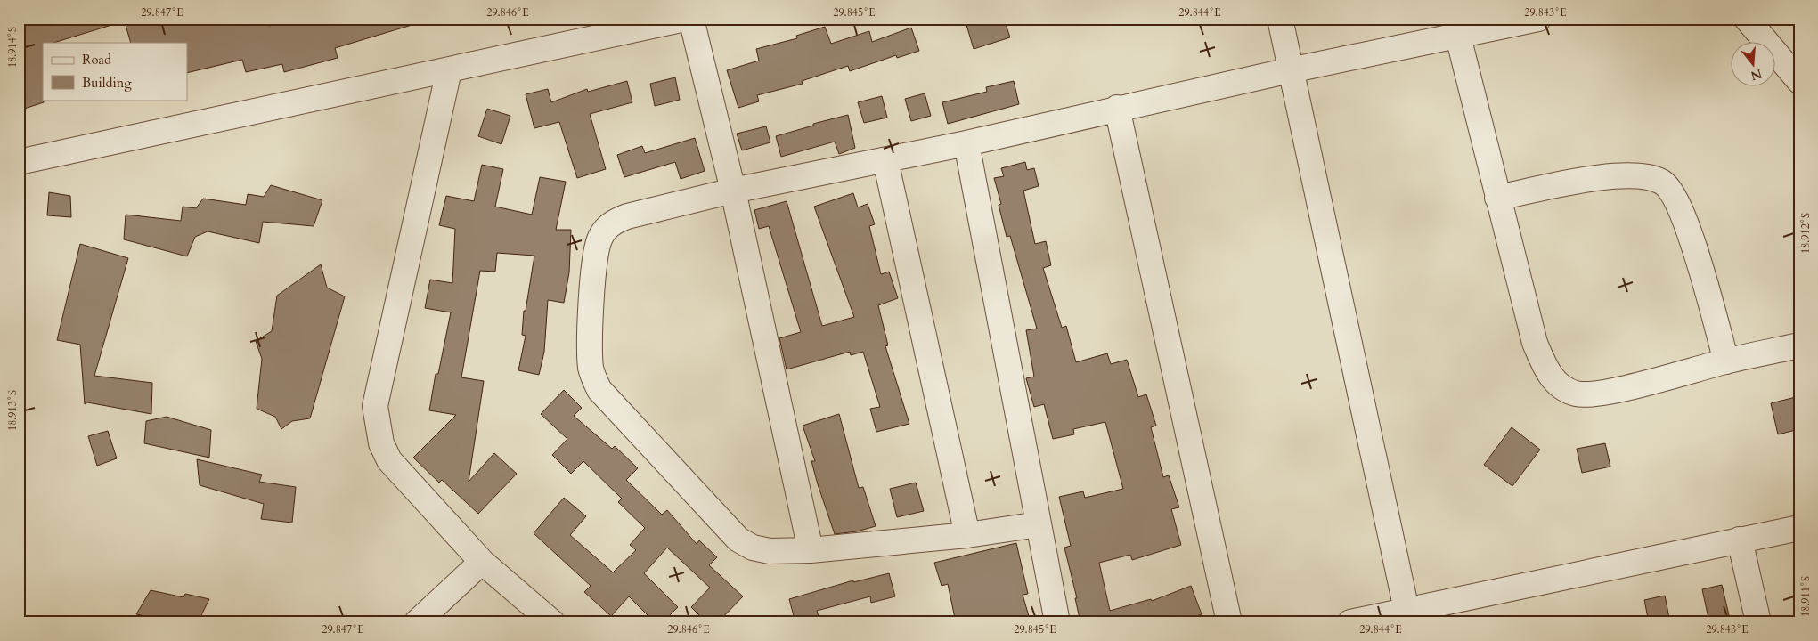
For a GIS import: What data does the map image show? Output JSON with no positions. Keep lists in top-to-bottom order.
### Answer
{
  "legend": ["Road", "Building"],
  "north": "bottom",
  "coordinates": [
    "29.847°E",
    "29.846°E",
    "29.845°E",
    "29.844°E",
    "29.843°E",
    "18.914°S",
    "18.912°S",
    "18.913°S",
    "18.911°S"
  ]
}
